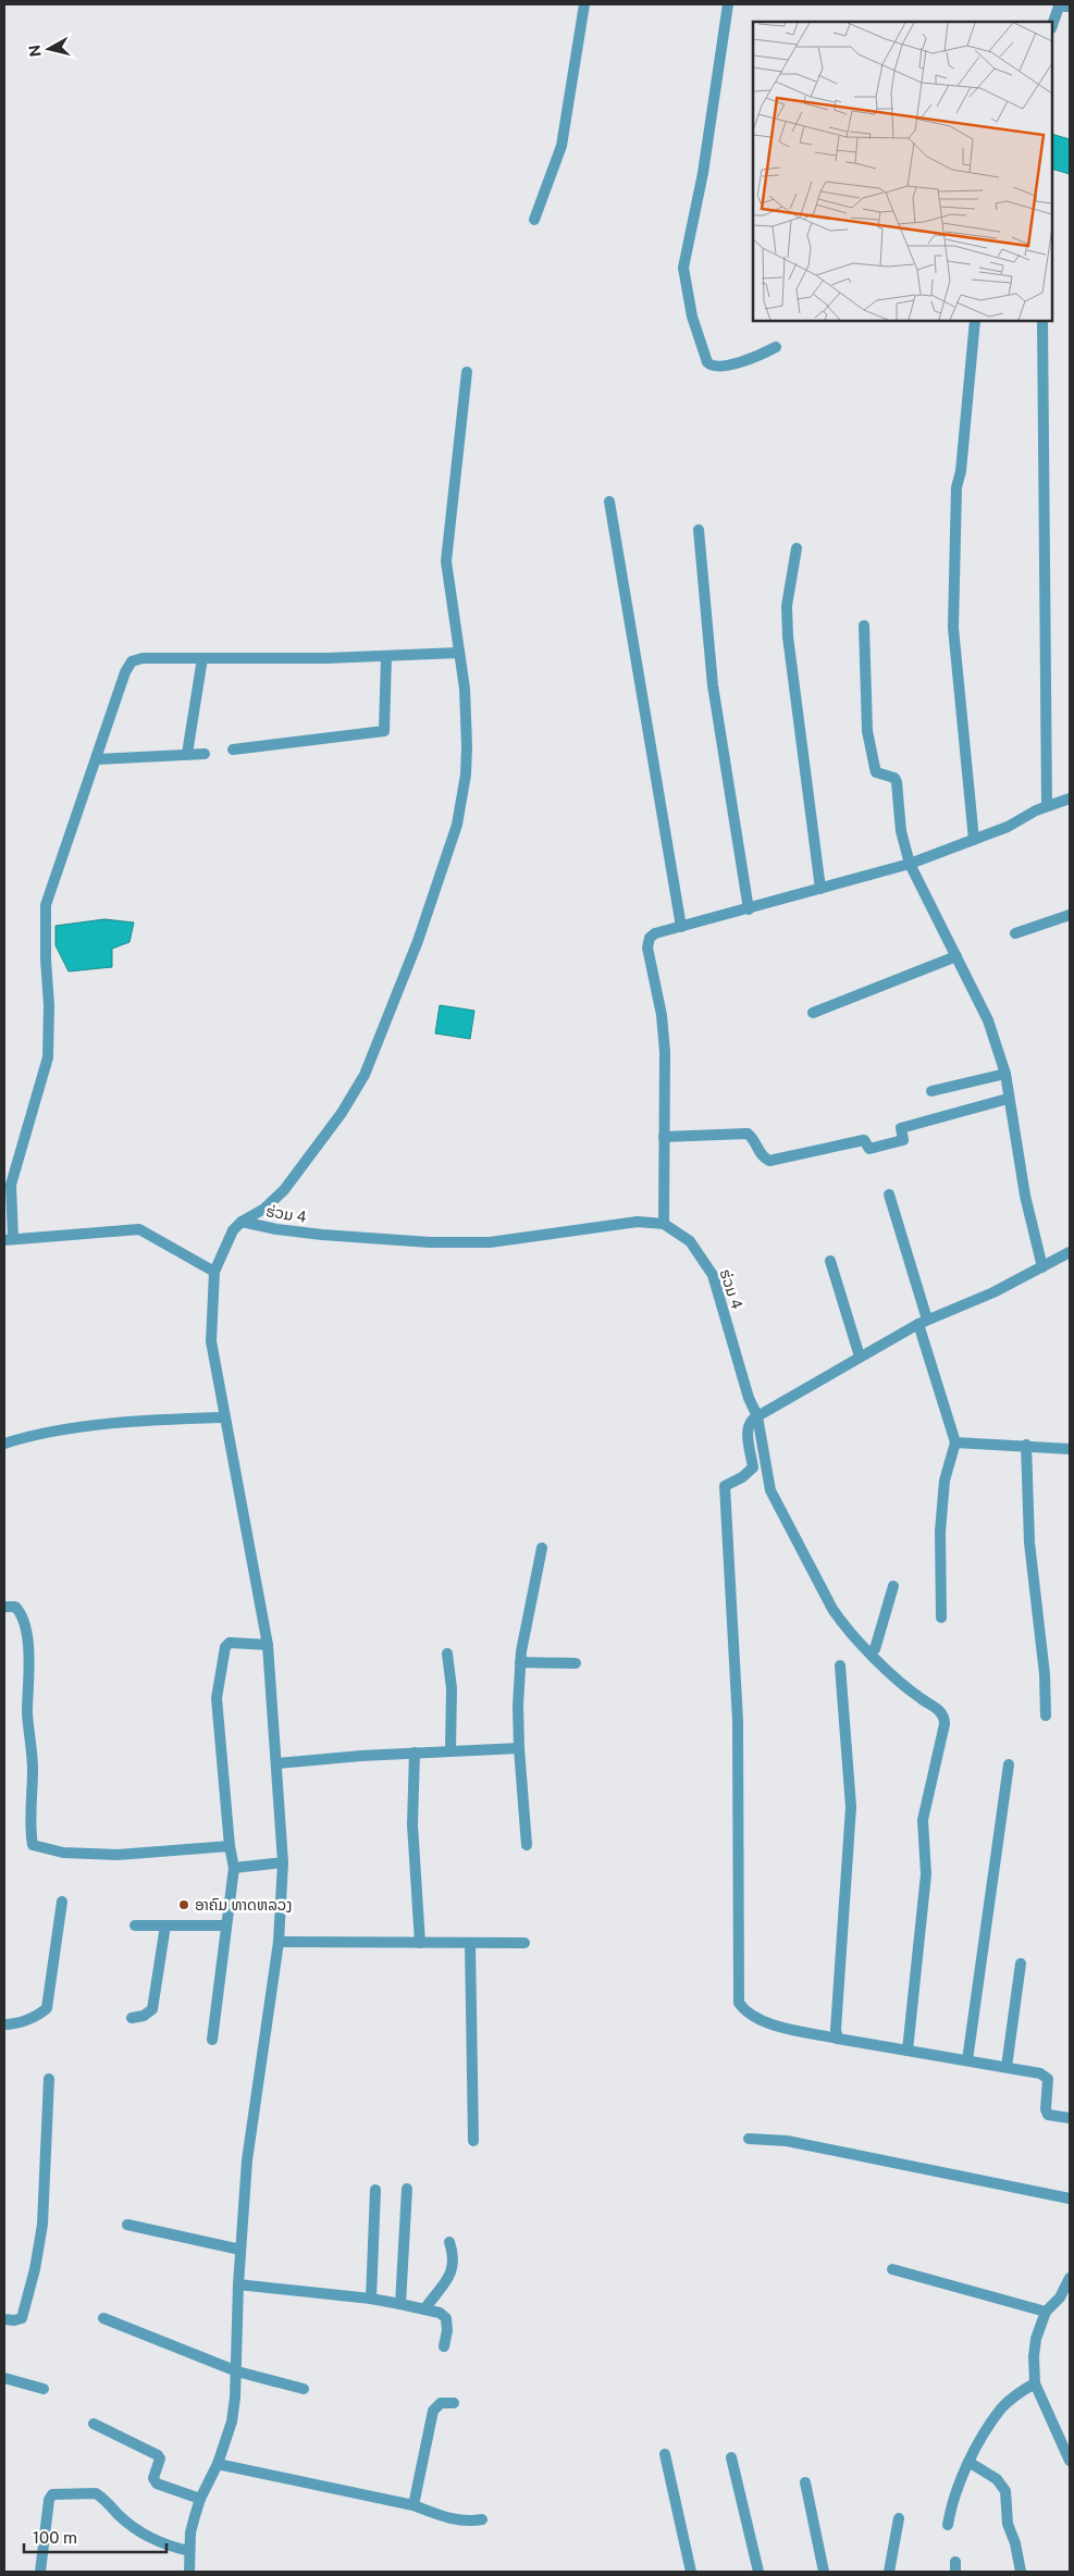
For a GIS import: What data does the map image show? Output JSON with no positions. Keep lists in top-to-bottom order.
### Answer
{
  "streets": {
    "street": ["ຮ່ວມ 4"]
  },
  "places": ["ອາຄົມ ທາດຫລວງ"],
  "scale_bar": "100 m",
  "north": "left"
}
